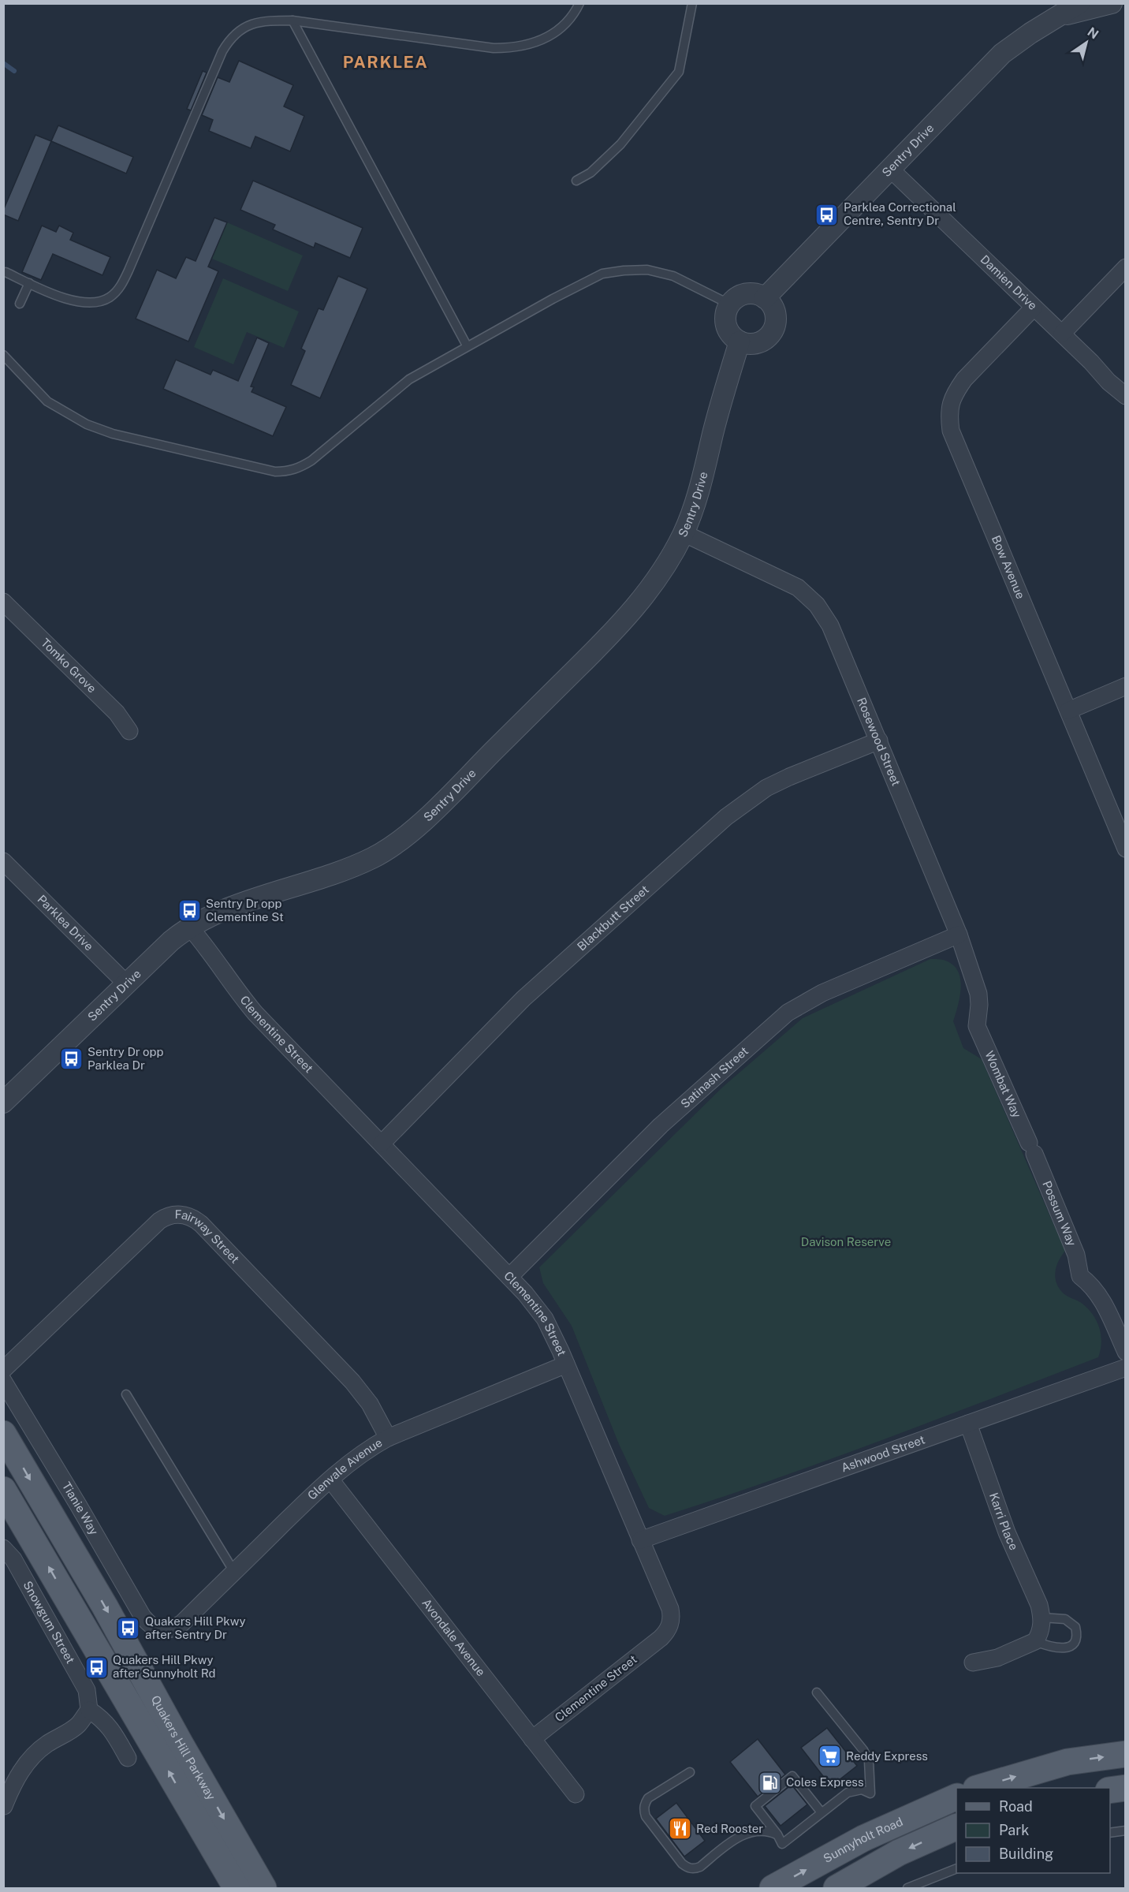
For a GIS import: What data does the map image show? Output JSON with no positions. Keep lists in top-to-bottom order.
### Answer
{
  "streets": {
    "main road": ["Quakers Hill Parkway", "Sunnyholt Road"],
    "street": [
      "Sentry Drive",
      "Damien Drive",
      "Bow Avenue",
      "Tomko Grove",
      "Rosewood Street",
      "Blackbutt Street",
      "Parklea Drive",
      "Clementine Street",
      "Satinash Street",
      "Wombat Way",
      "Possum Way",
      "Fairway Street",
      "Ashwood Street",
      "Glenvale Avenue",
      "Tianie Way",
      "Karri Place",
      "Snowgum Street",
      "Avondale Avenue"
    ]
  },
  "crossings": [
    ["Sentry Drive", "Damien Drive"],
    ["Sentry Drive", "Rosewood Street"],
    ["Sentry Drive", "Parklea Drive"],
    ["Sentry Drive", "Clementine Street"],
    ["Damien Drive", "Bow Avenue"],
    ["Rosewood Street", "Blackbutt Street"],
    ["Rosewood Street", "Satinash Street"],
    ["Rosewood Street", "Wombat Way"],
    ["Blackbutt Street", "Clementine Street"],
    ["Clementine Street", "Satinash Street"],
    ["Clementine Street", "Ashwood Street"],
    ["Clementine Street", "Glenvale Avenue"],
    ["Clementine Street", "Avondale Avenue"],
    ["Wombat Way", "Possum Way"],
    ["Fairway Street", "Glenvale Avenue"],
    ["Ashwood Street", "Karri Place"],
    ["Glenvale Avenue", "Tianie Way"],
    ["Glenvale Avenue", "Avondale Avenue"]
  ],
  "districts": ["PARKLEA"],
  "parks": ["Davison Reserve"],
  "places": {
    "bus stop": [
      "Parklea Correctional Centre, Sentry Dr",
      "Sentry Dr opp Clementine St",
      "Sentry Dr opp Parklea Dr",
      "Quakers Hill Pkwy after Sentry Dr",
      "Quakers Hill Pkwy after Sunnyholt Rd"
    ],
    "supermarket": ["Reddy Express"],
    "fuel station": ["Coles Express"],
    "restaurant": ["Red Rooster"]
  },
  "legend": ["Road", "Park", "Building"],
  "north": "top right"
}
